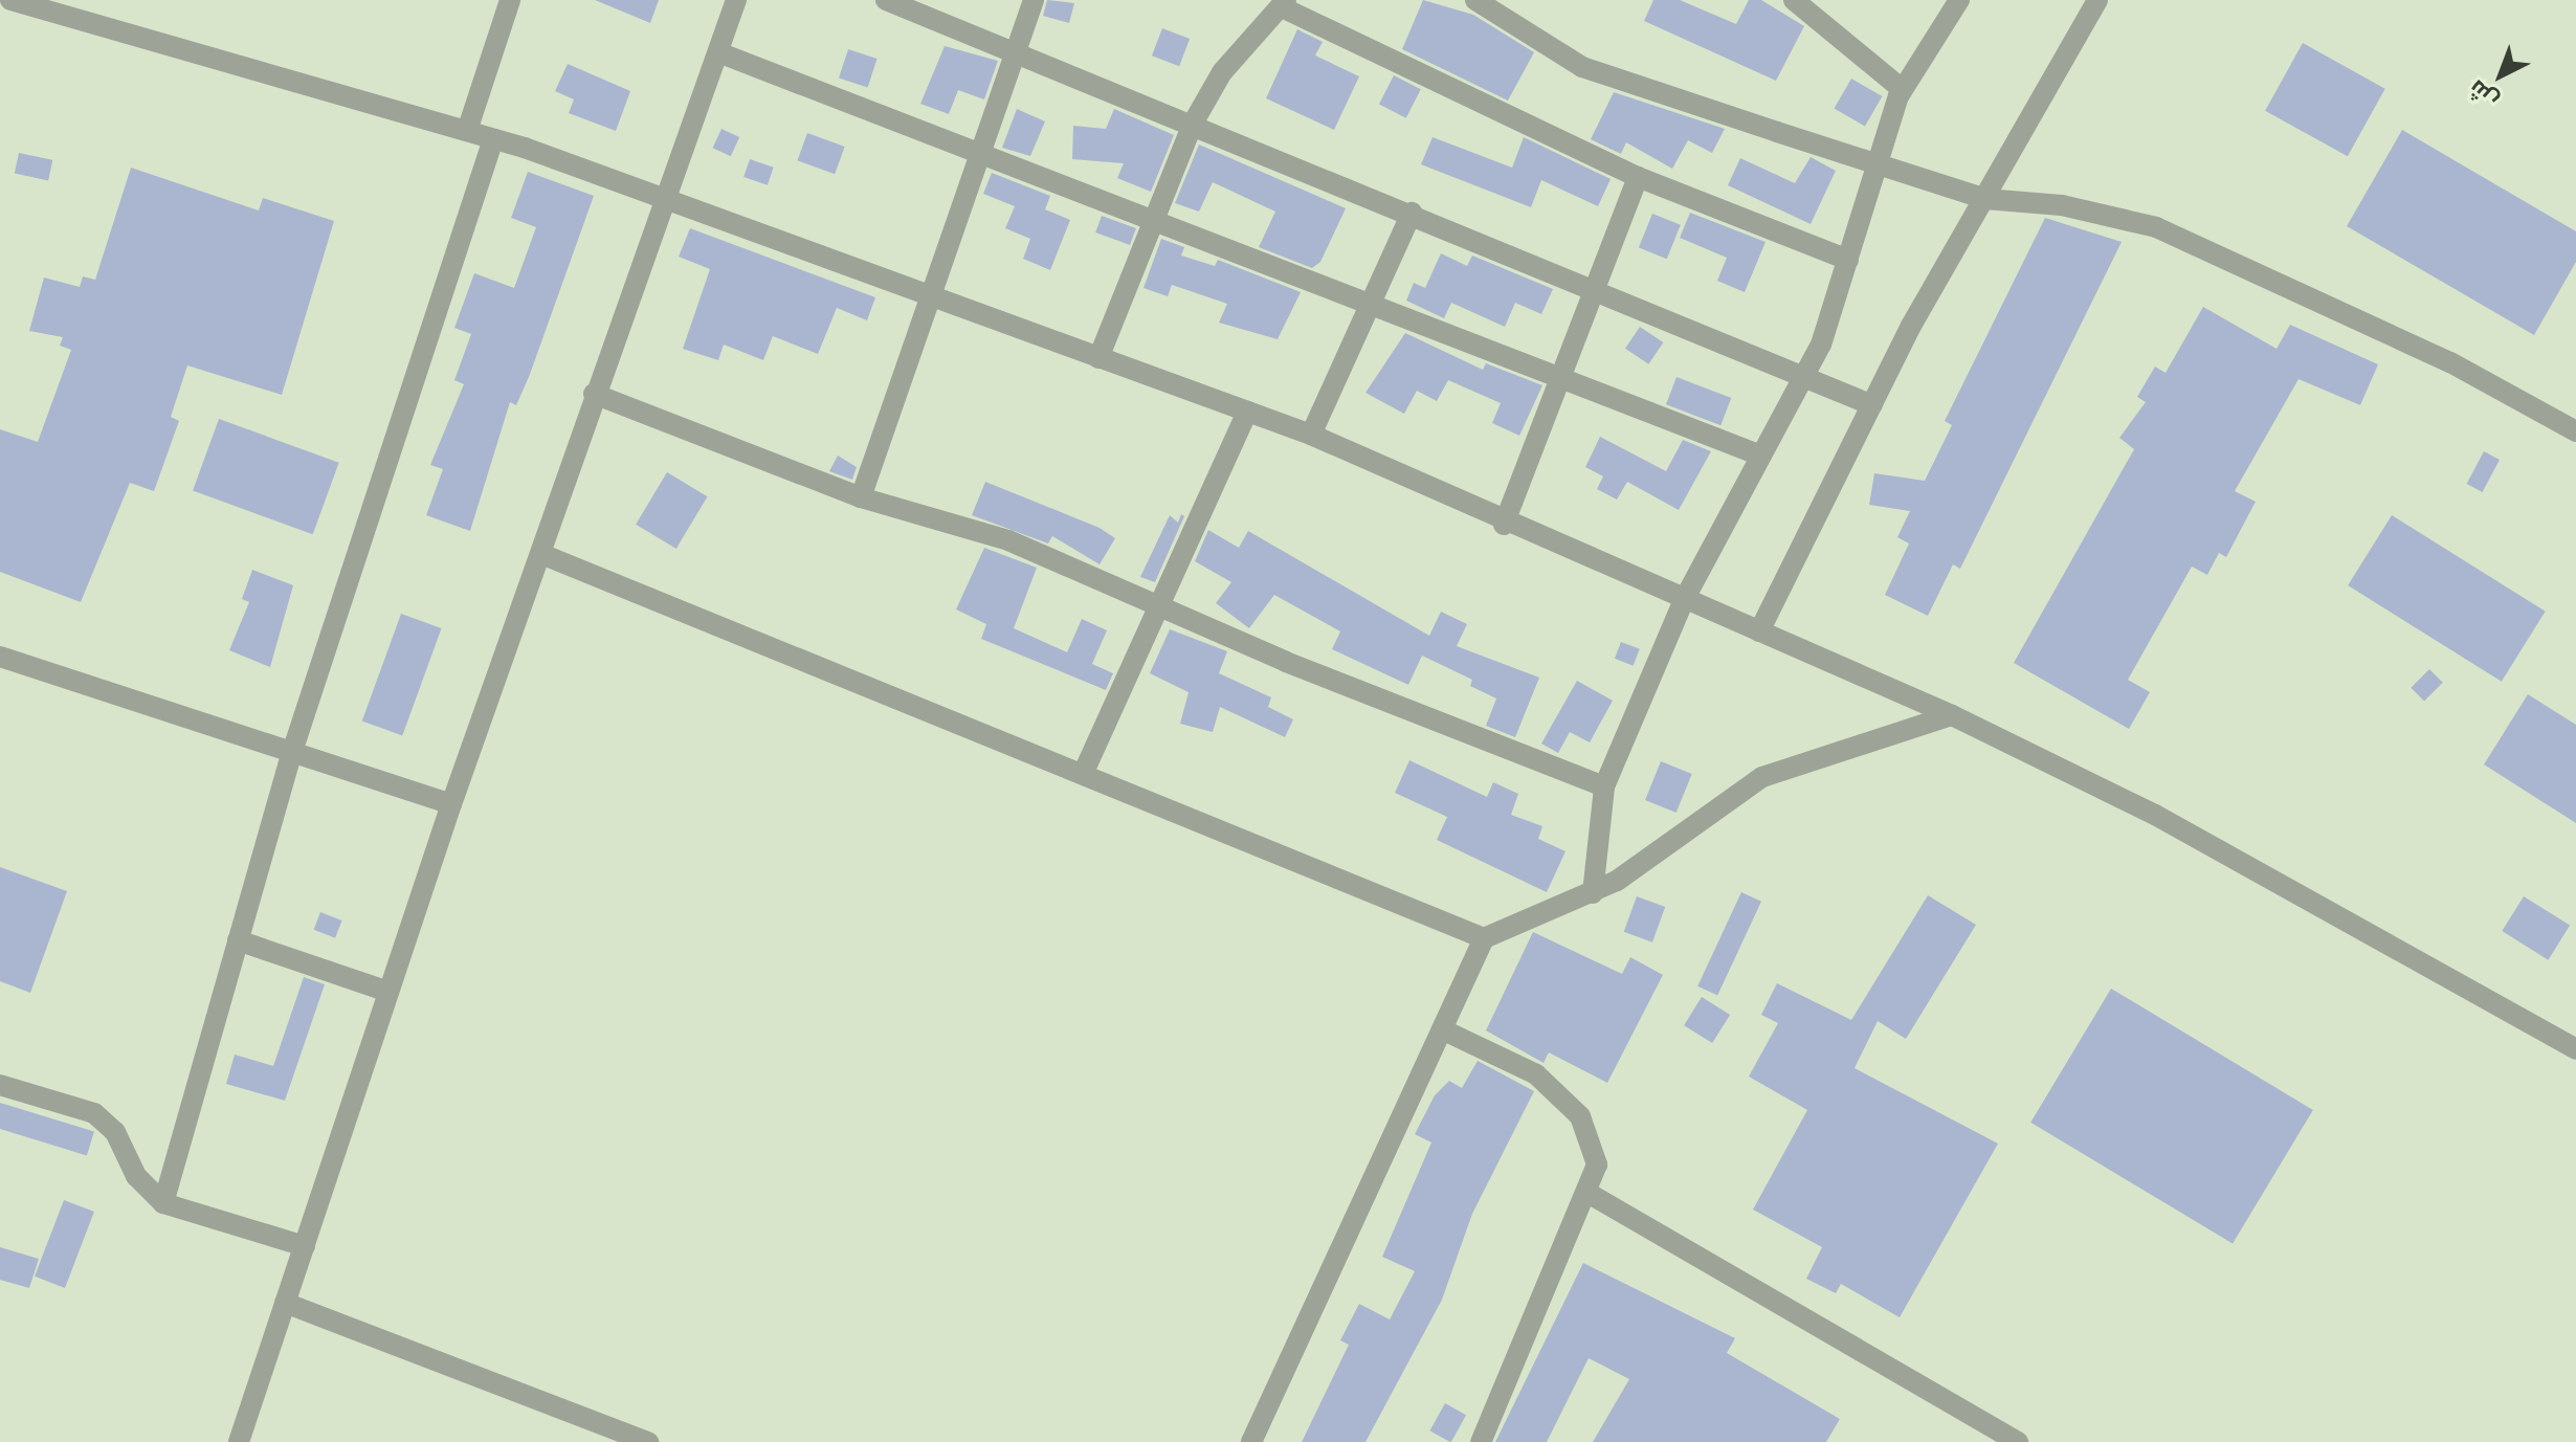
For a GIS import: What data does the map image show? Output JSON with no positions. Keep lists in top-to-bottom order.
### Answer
{
  "north": "bottom left"
}
